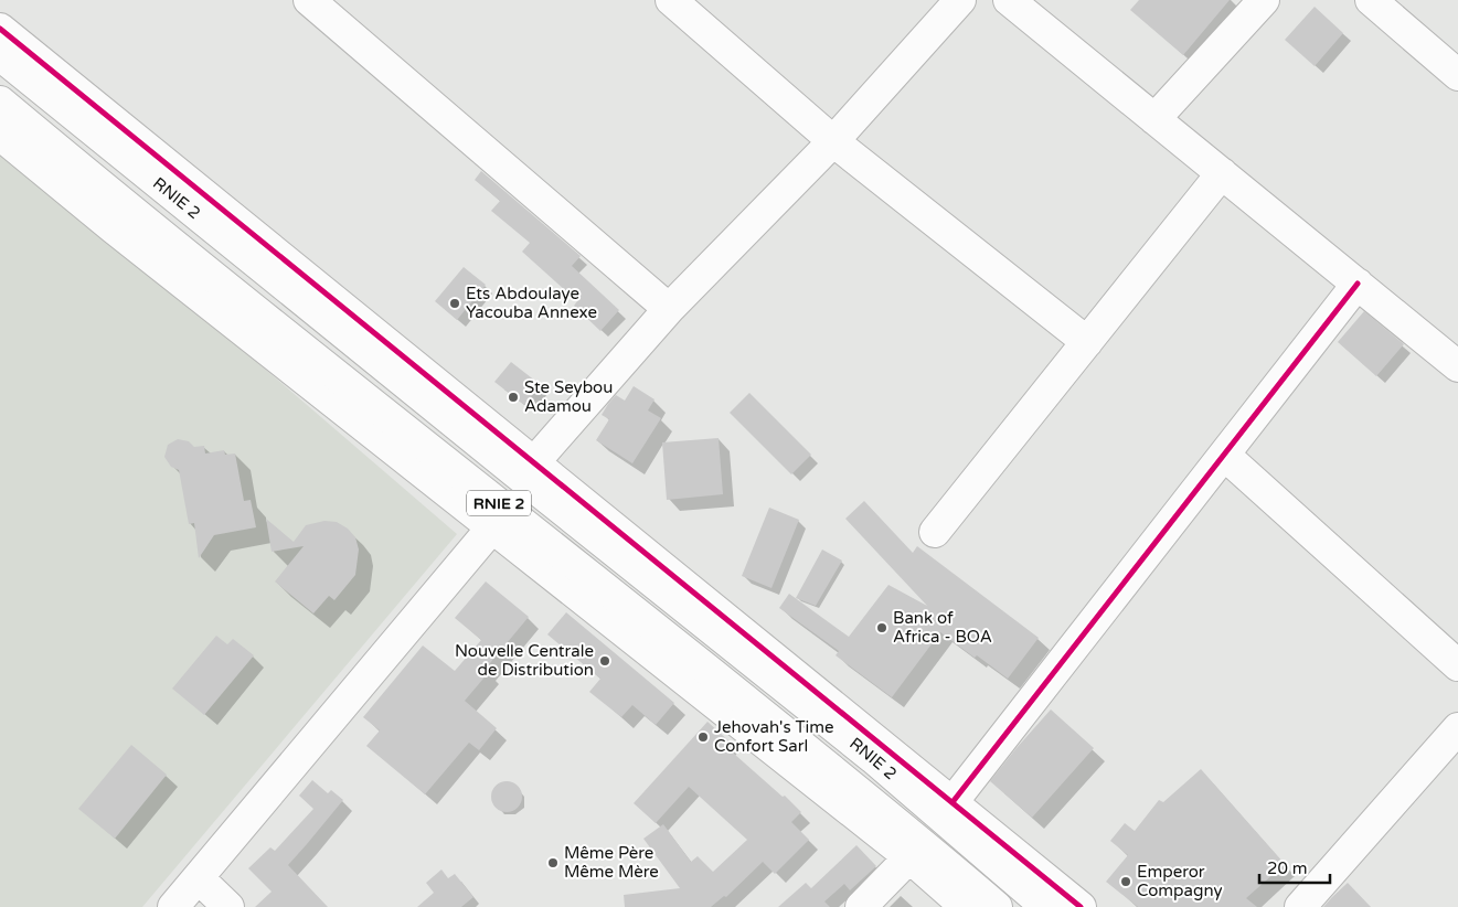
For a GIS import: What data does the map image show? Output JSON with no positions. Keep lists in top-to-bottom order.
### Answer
{
  "streets": {
    "main road": ["RNIE 2"]
  },
  "places": [
    "Ets Abdoulaye Yacouba Annexe",
    "Ste Seybou Adamou",
    "Bank of Africa - BOA",
    "Nouvelle Centrale de Distribution",
    "Jehovah's Time Confort Sarl",
    "Même Père Même Mère",
    "Emperor Compagny"
  ],
  "scale_bar": "20 m"
}
